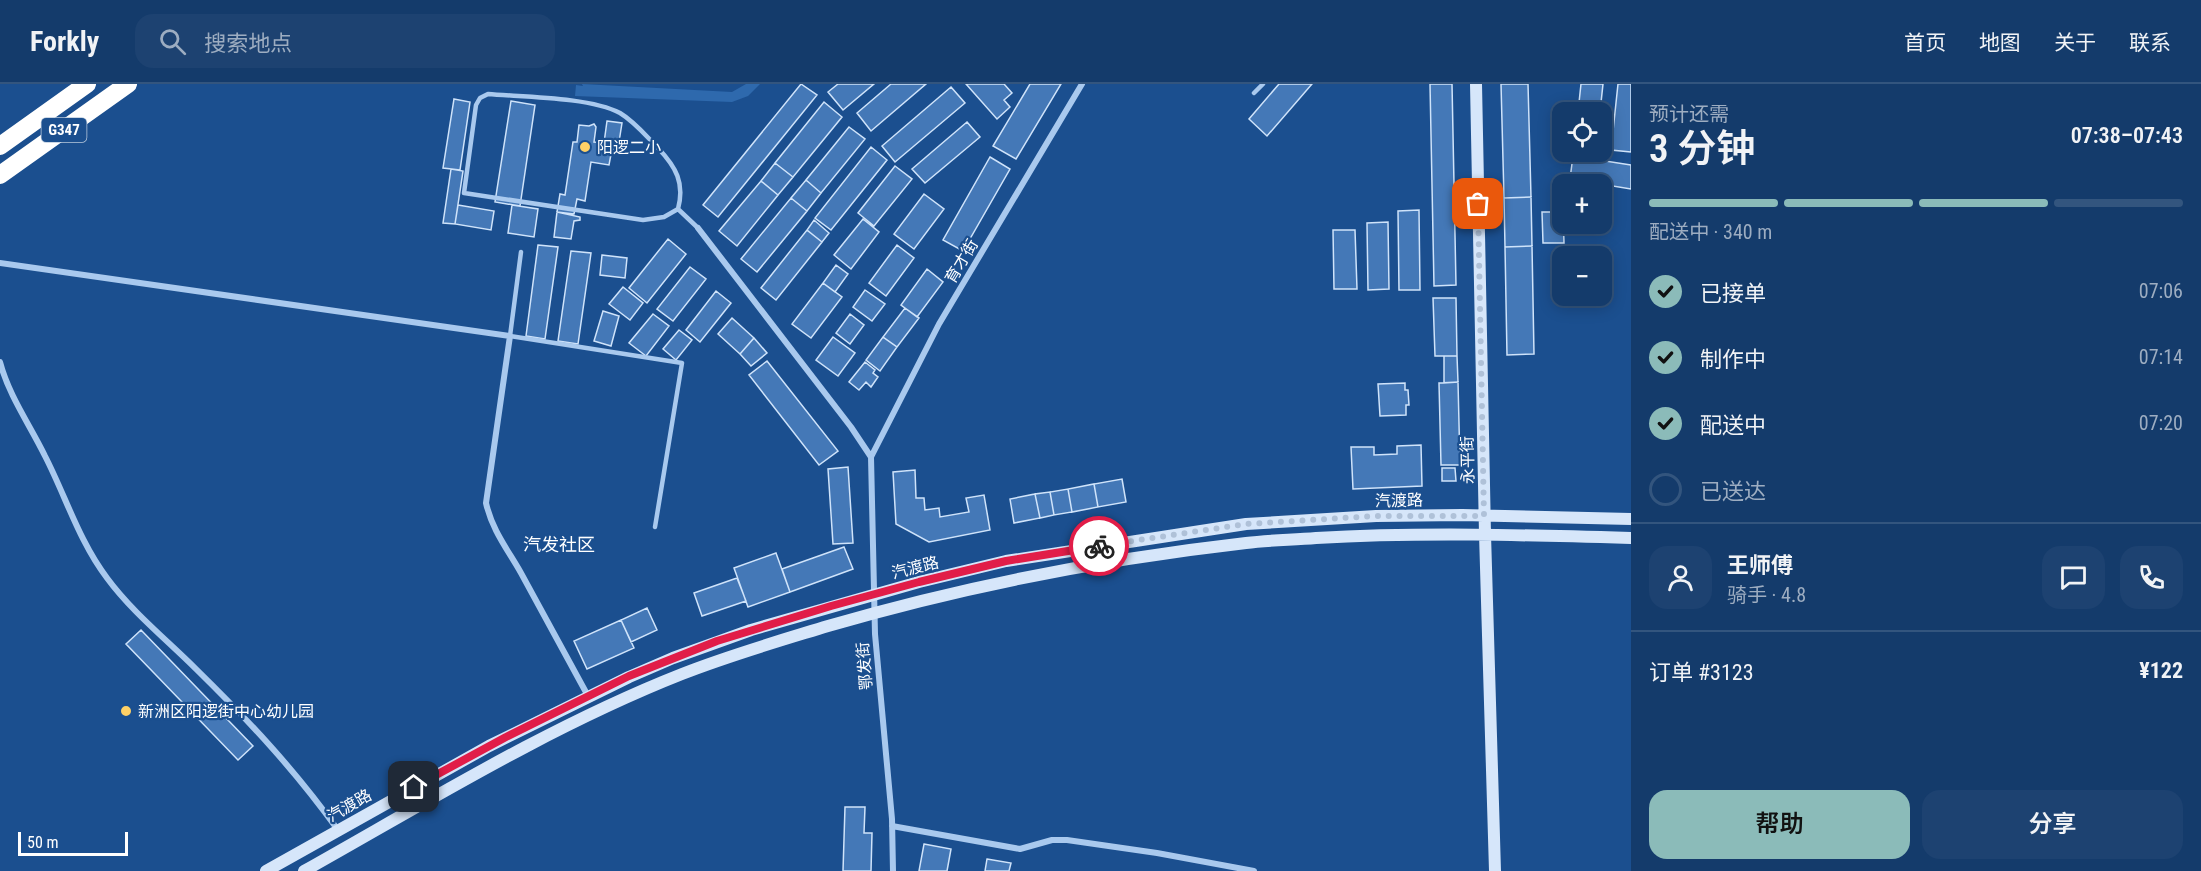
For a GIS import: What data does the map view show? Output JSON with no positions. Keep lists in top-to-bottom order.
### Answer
{
  "streets": {
    "highway": ["G347"],
    "street": [
      "育才街",
      "永平街",
      "汽渡路",
      "鄂发街"
    ]
  },
  "crossings": [
    ["育才街", "鄂发街"],
    ["永平街", "汽渡路"],
    ["汽渡路", "鄂发街"]
  ],
  "districts": ["汽发社区"],
  "places": ["阳逻二小", "新洲区阳逻街中心幼儿园"],
  "scale_bar": "50 m",
  "page": {
    "header": "Forkly",
    "search": "搜索地点",
    "nav": [
      "首页",
      "地图",
      "关于",
      "联系"
    ],
    "heading": ["3 分钟", "预计还需", "07:38–07:43"],
    "panel": [
      "王师傅",
      "骑手 · 4.8",
      "订单 #3123",
      "¥122"
    ],
    "map_buttons": ["+", "−"],
    "bar": "配送中 · 340 m",
    "list": [
      ["已接单", "07:06"],
      ["制作中", "07:14"],
      ["配送中", "07:20"],
      "已送达"
    ],
    "buttons": ["帮助", "分享"],
    "scale": "50 m"
  }
}
